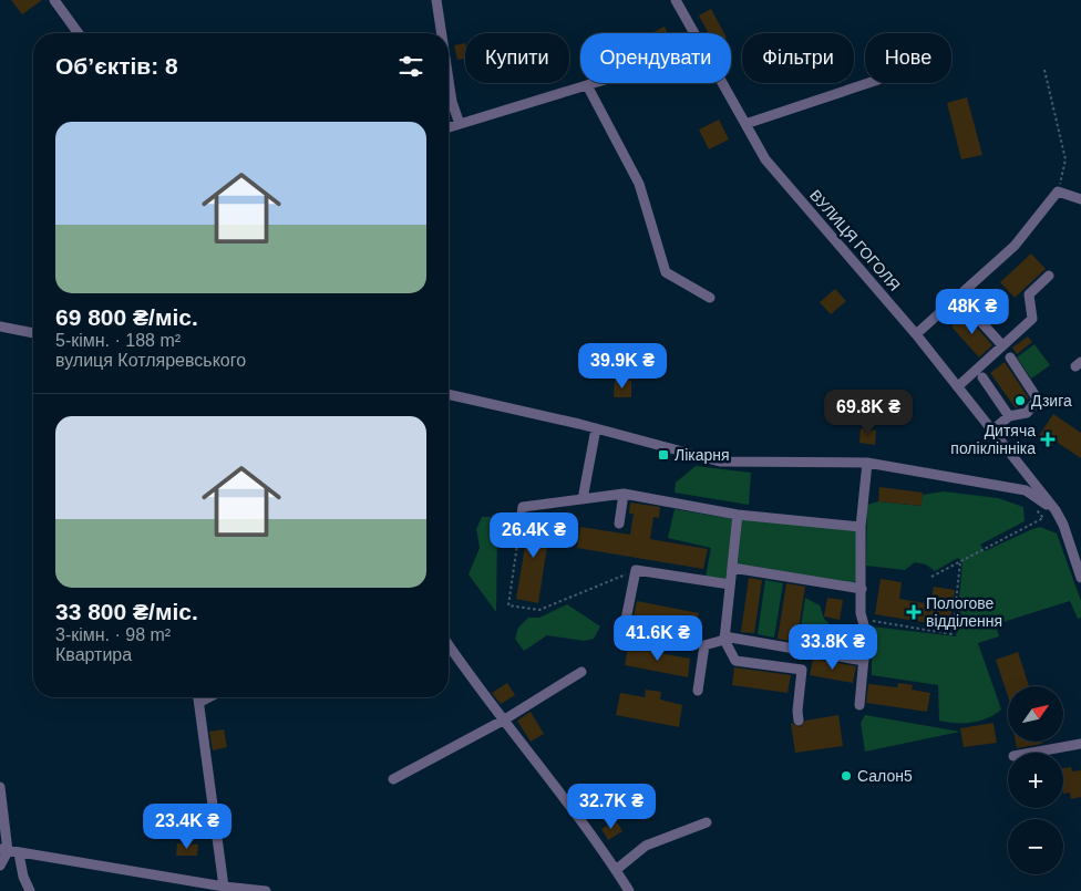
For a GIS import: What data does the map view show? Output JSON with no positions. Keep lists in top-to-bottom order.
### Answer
{
  "streets": {
    "street": ["ВУЛИЦЯ ГОГОЛЯ"]
  },
  "places": {
    "other": ["Дзига", "Салон5"],
    "health": ["Дитяча поліклінніка", "Пологове відділення"],
    "transit": ["Лікарня"]
  },
  "north": "top right",
  "page": {
    "chip": [
      "Купити",
      "Орендувати",
      "Фільтри",
      "Нове"
    ],
    "heading": "Об’єктів: 8",
    "list": [
      {
        "name": "69 800 ₴/міс.",
        "note": "5-кімн. · 188 m² · вулиця Котляревського"
      },
      {
        "name": "33 800 ₴/міс.",
        "note": "3-кімн. · 98 m² · Квартира"
      }
    ],
    "price": [
      "48K ₴",
      "39.9K ₴",
      "69.8K ₴",
      "26.4K ₴",
      "41.6K ₴",
      "33.8K ₴",
      "32.7K ₴",
      "23.4K ₴"
    ],
    "map_buttons": ["+", "−"]
  }
}
